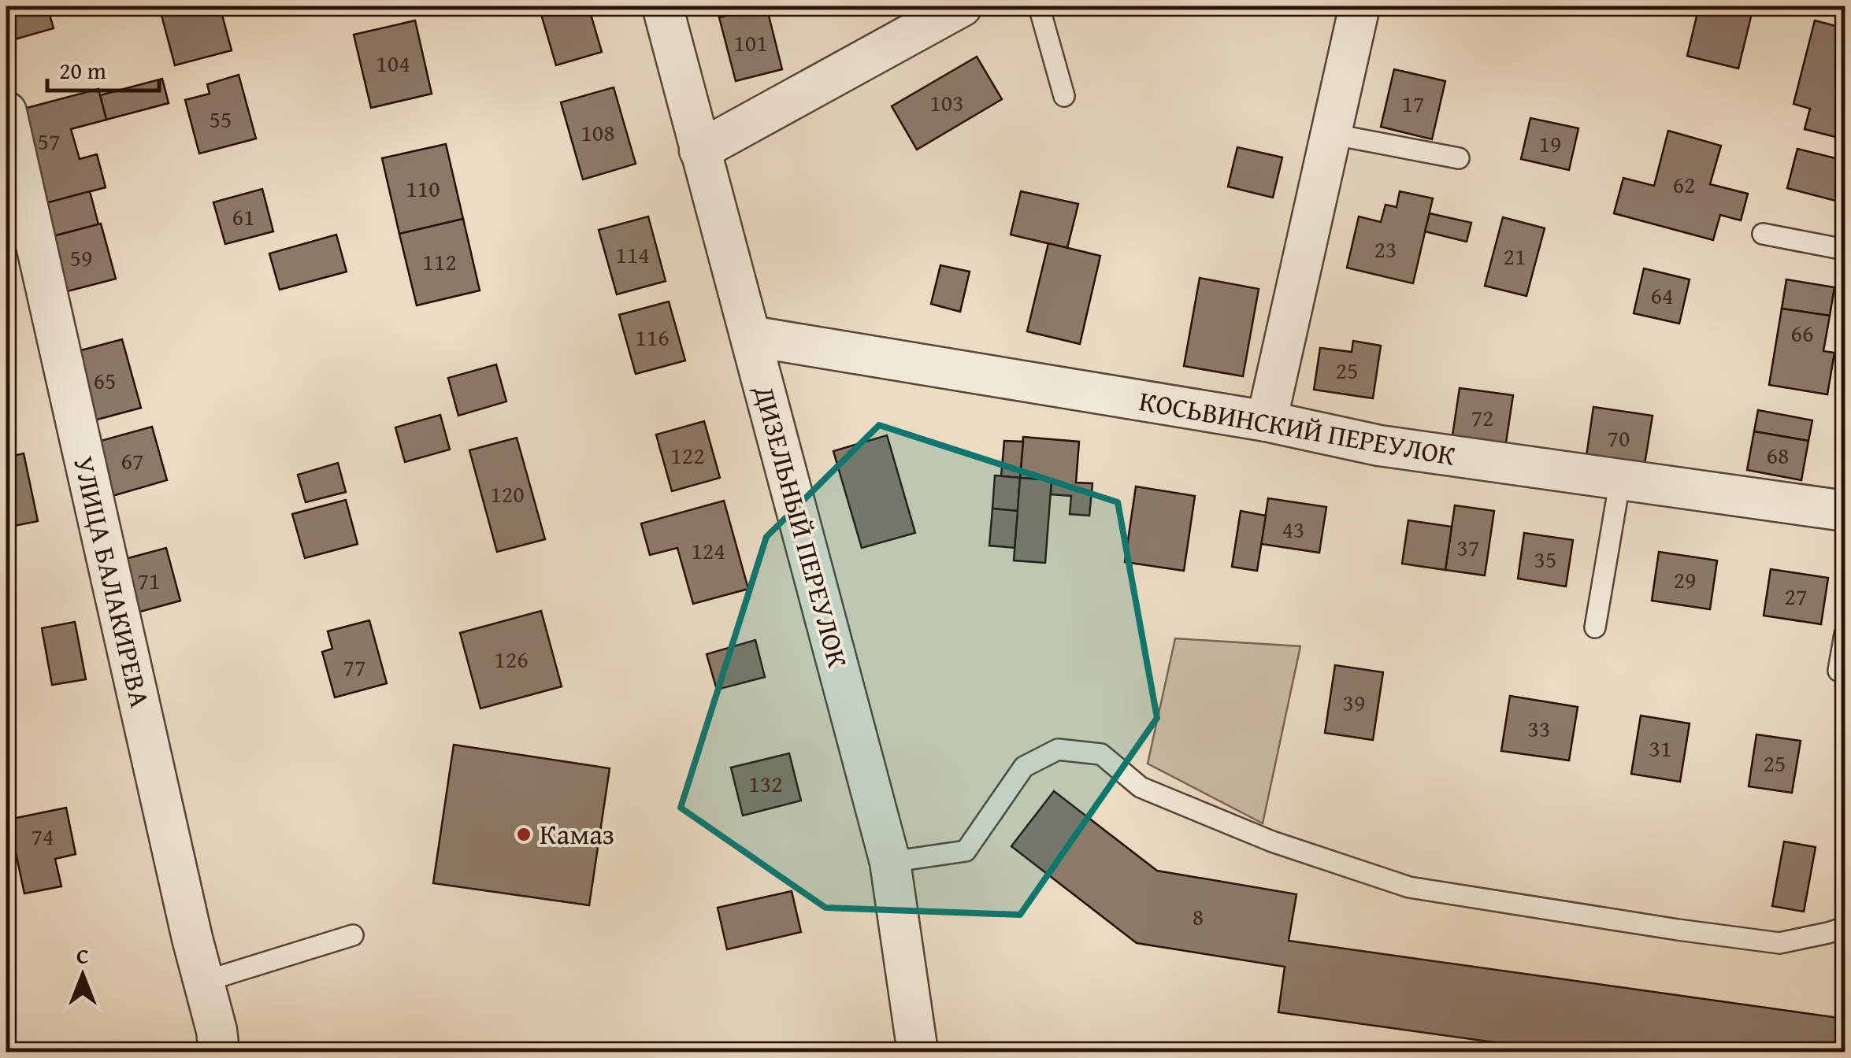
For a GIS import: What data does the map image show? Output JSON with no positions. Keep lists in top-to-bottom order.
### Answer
{
  "streets": {
    "street": ["КОСЬВИНСКИЙ ПЕРЕУЛОК", "ДИЗЕЛЬНЫЙ ПЕРЕУЛОК", "УЛИЦА БАЛАКИРЕВА"]
  },
  "crossings": [
    ["КОСЬВИНСКИЙ ПЕРЕУЛОК", "ДИЗЕЛЬНЫЙ ПЕРЕУЛОК"]
  ],
  "places": ["Камаз"],
  "house_numbers": [
    "101",
    "104",
    "103",
    "17",
    "55",
    "108",
    "57",
    "19",
    "62",
    "110",
    "61",
    "23",
    "114",
    "21",
    "59",
    "112",
    "64",
    "66",
    "116",
    "25",
    "65",
    "72",
    "70",
    "122",
    "68",
    "67",
    "120",
    "43",
    "37",
    "124",
    "35",
    "29",
    "71",
    "27",
    "126",
    "77",
    "39",
    "33",
    "31",
    "25",
    "132",
    "74",
    "8"
  ],
  "scale_bar": "20 m",
  "north": "top"
}
